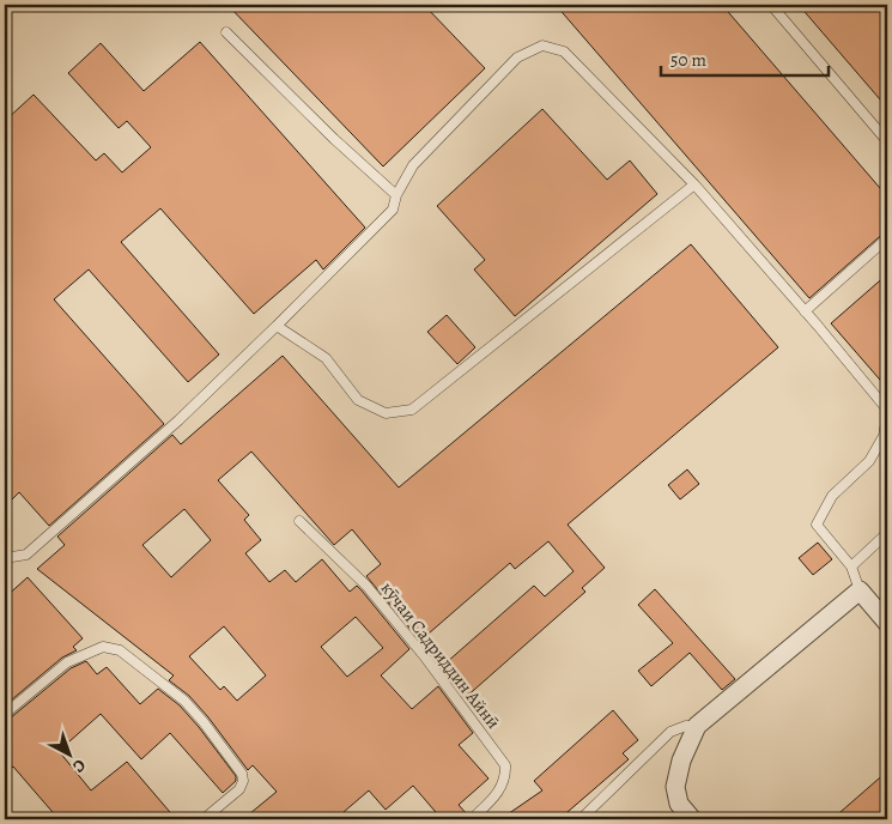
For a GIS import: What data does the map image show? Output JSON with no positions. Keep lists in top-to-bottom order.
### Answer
{
  "streets": {
    "lane": ["кӯчаи Садриддин Айнӣ"]
  },
  "scale_bar": "50 m",
  "north": "bottom right"
}
